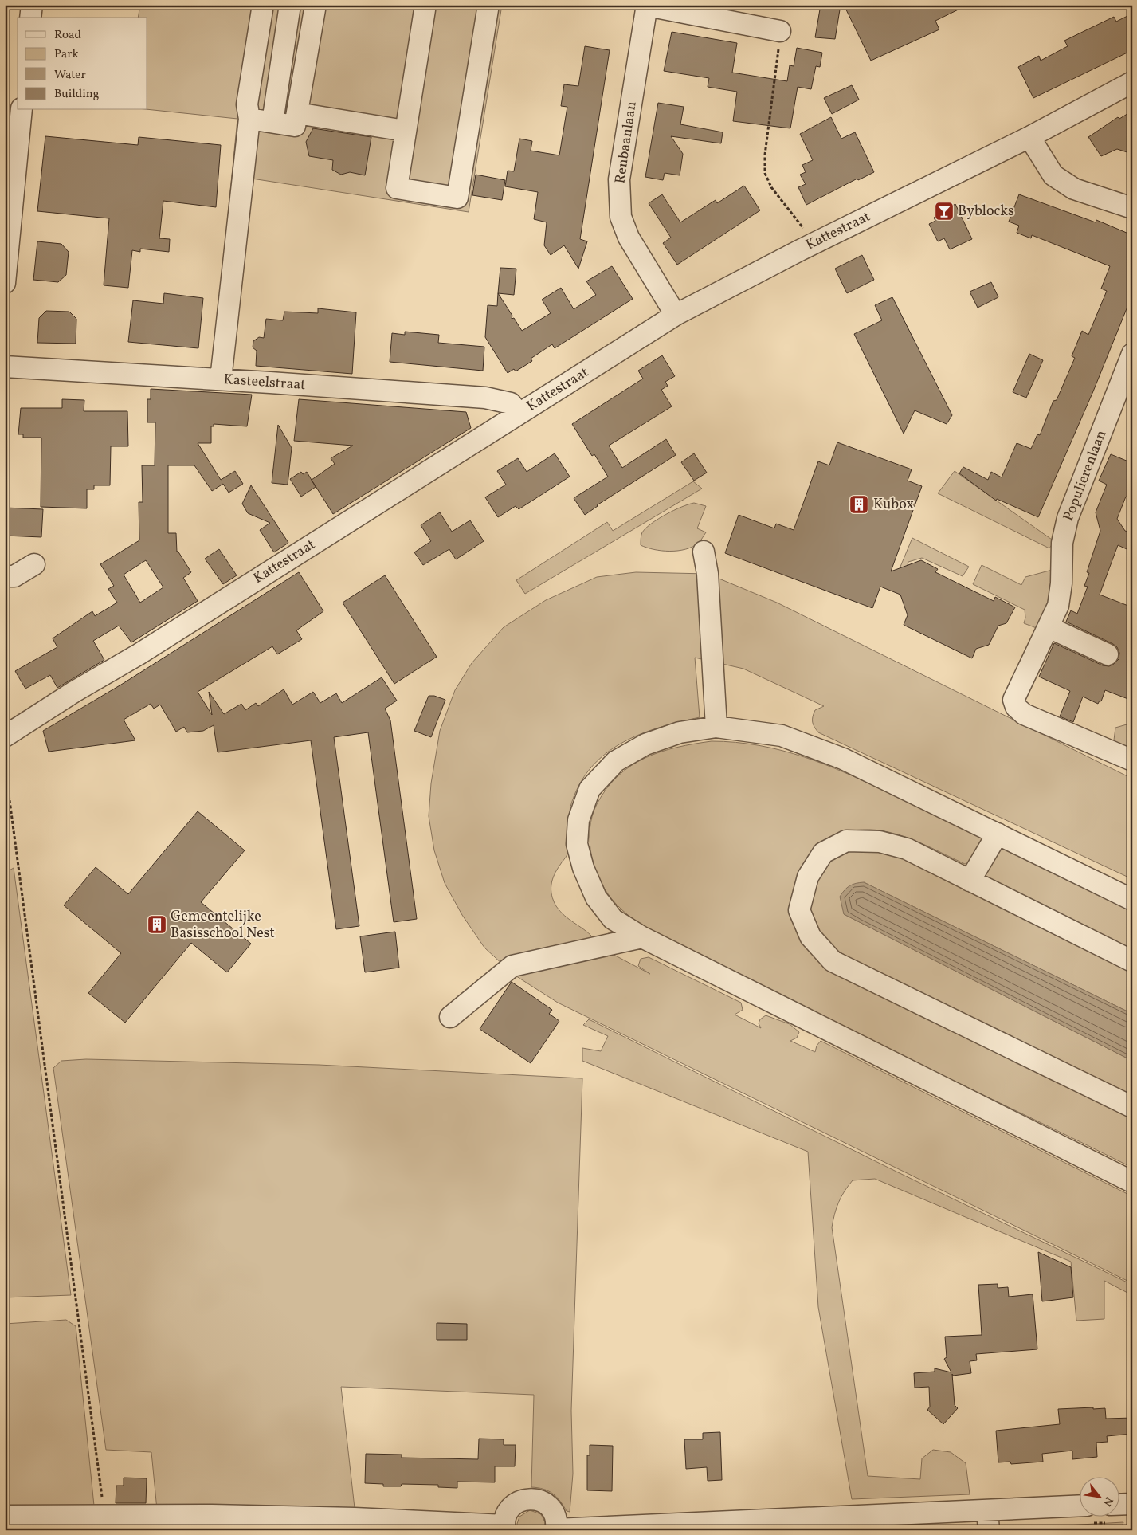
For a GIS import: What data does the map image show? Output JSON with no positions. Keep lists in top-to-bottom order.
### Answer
{
  "streets": {
    "street": [
      "Renbaanlaan",
      "Kattestraat",
      "Kasteelstraat",
      "Populierenlaan"
    ]
  },
  "crossings": [
    ["Renbaanlaan", "Kattestraat"],
    ["Kattestraat", "Kasteelstraat"]
  ],
  "places": {
    "bar": ["Byblocks"],
    "building": ["Kubox", "Gemeentelijke Basisschool Nest"]
  },
  "legend": [
    "Road",
    "Park",
    "Water",
    "Building"
  ],
  "north": "bottom right"
}
